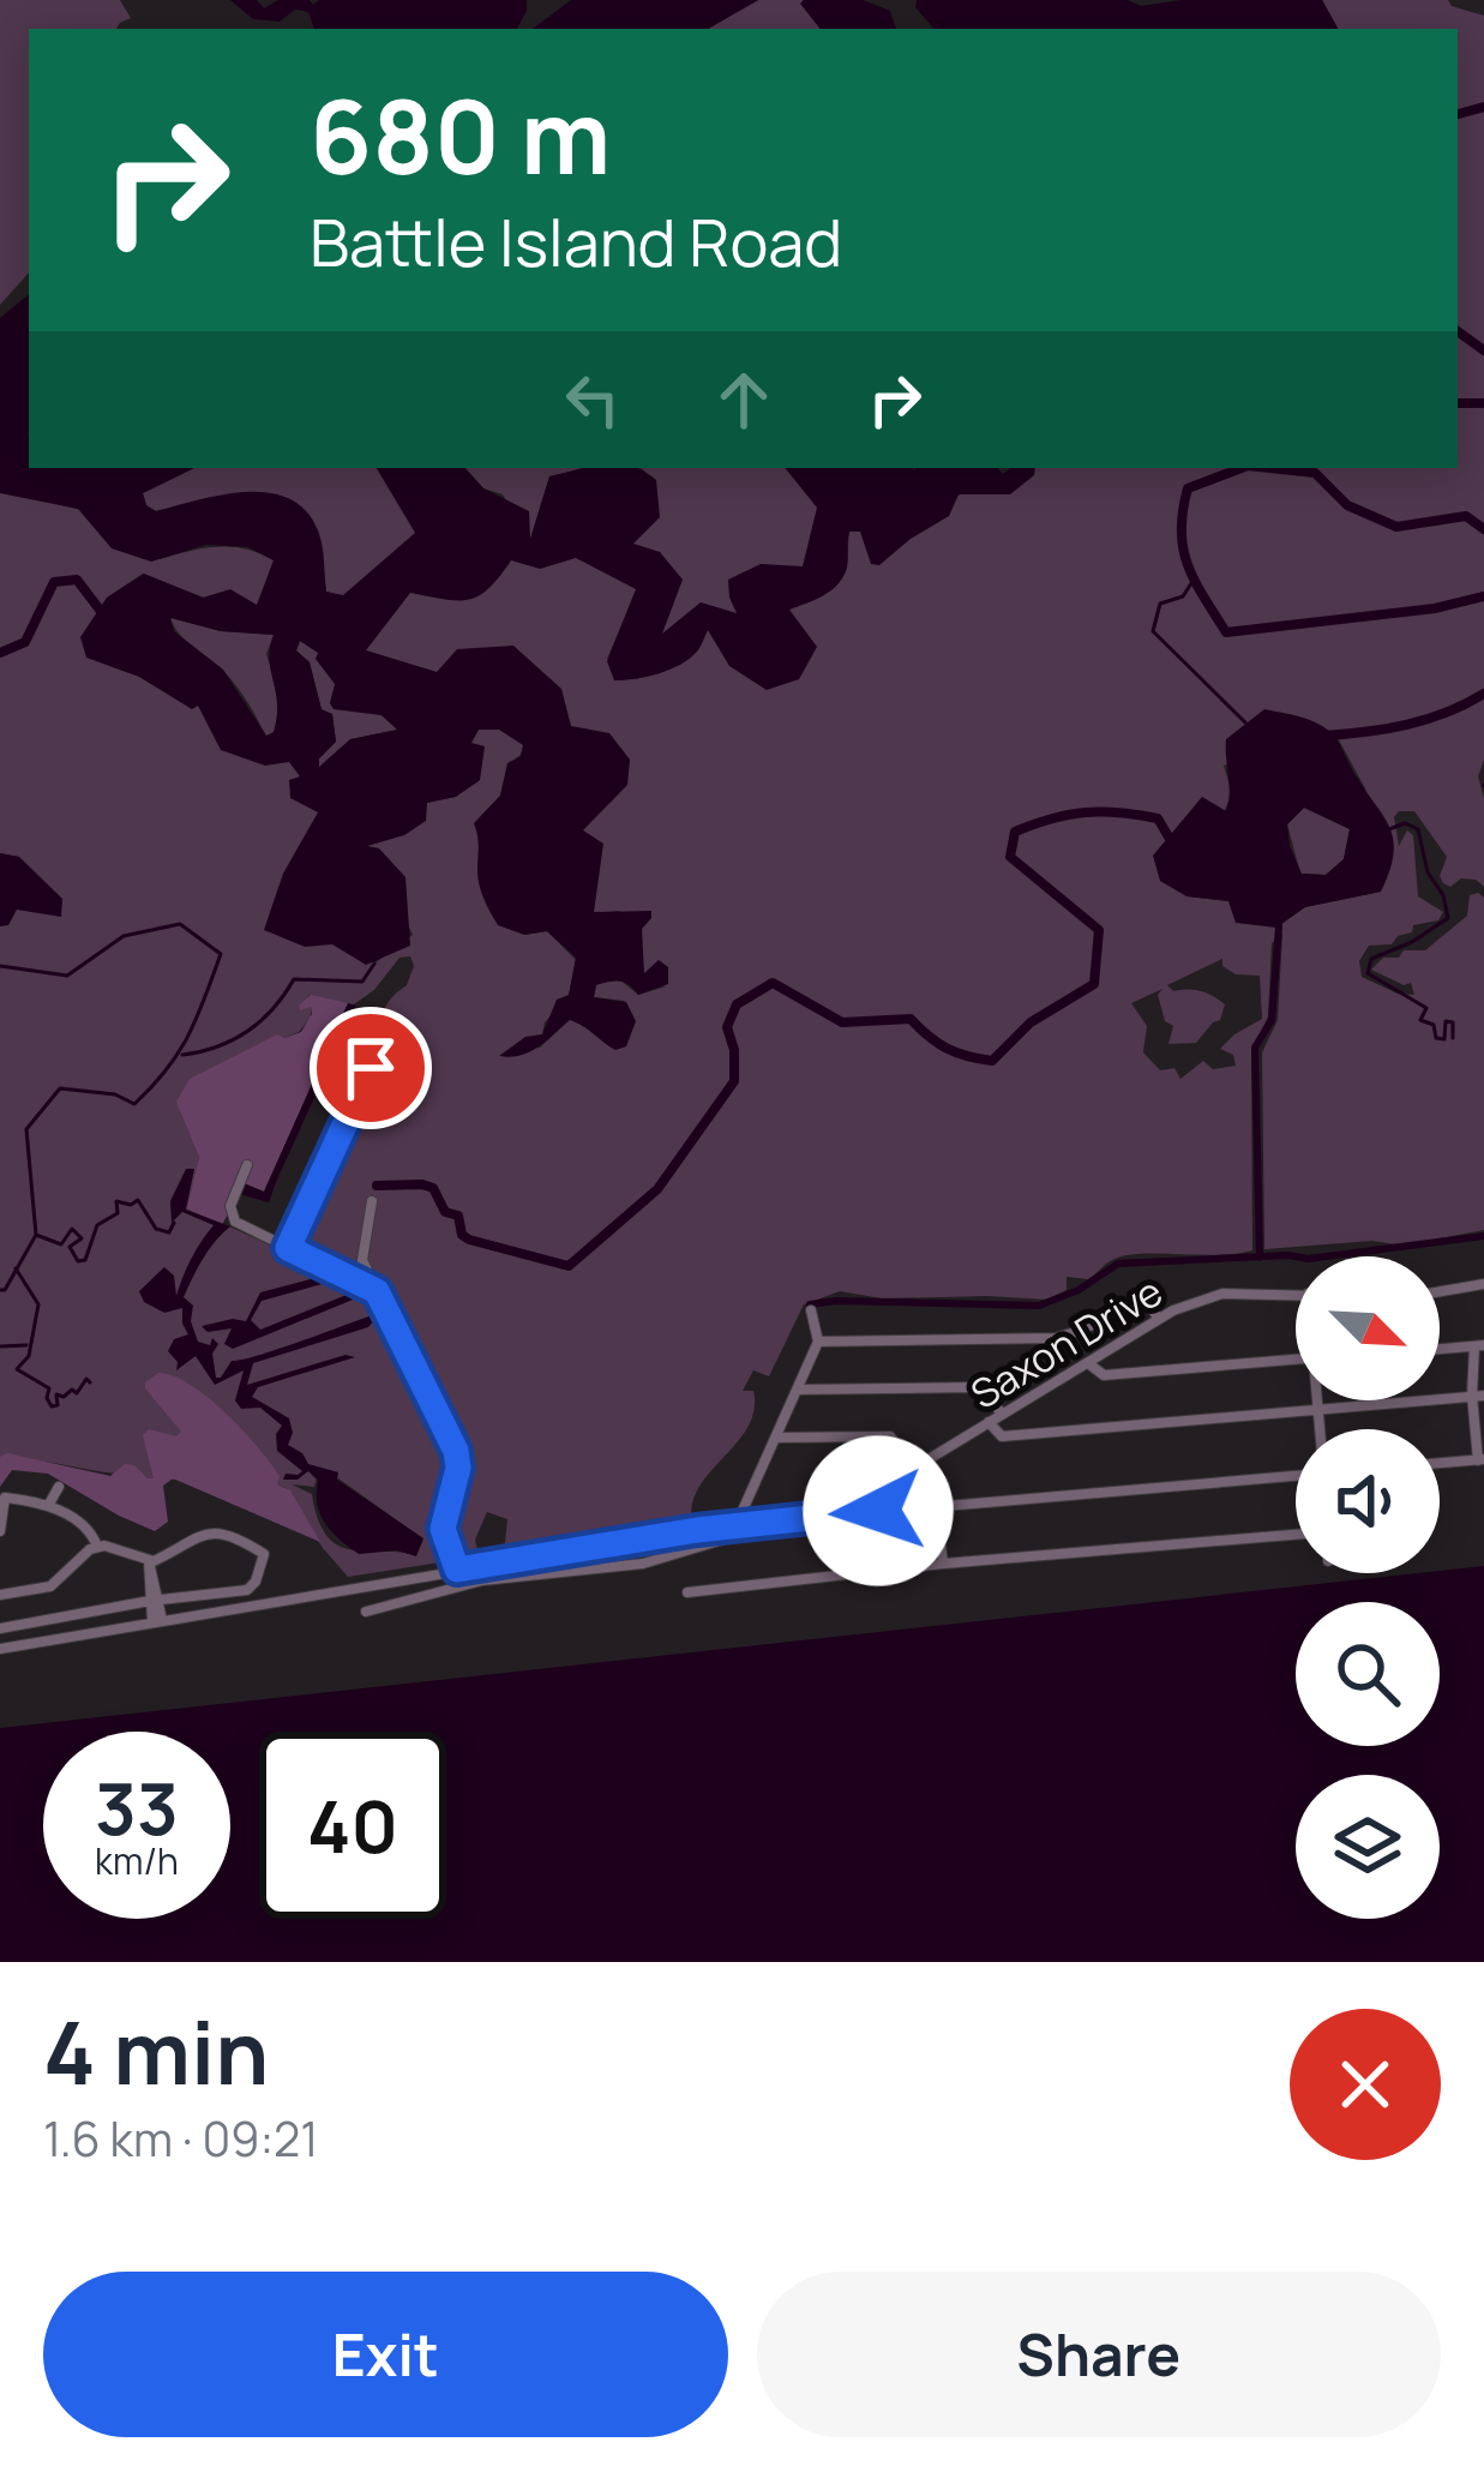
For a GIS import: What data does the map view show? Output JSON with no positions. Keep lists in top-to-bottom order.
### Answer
{
  "streets": {
    "street": ["Saxon Drive"]
  },
  "north": "bottom right",
  "page": {
    "turn": ["680 m", "Battle Island Road"],
    "speed": "33 km/h",
    "limit": "40",
    "heading": ["4 min", "1.6 km · 09:21"],
    "buttons": ["Exit", "Share"]
  }
}
